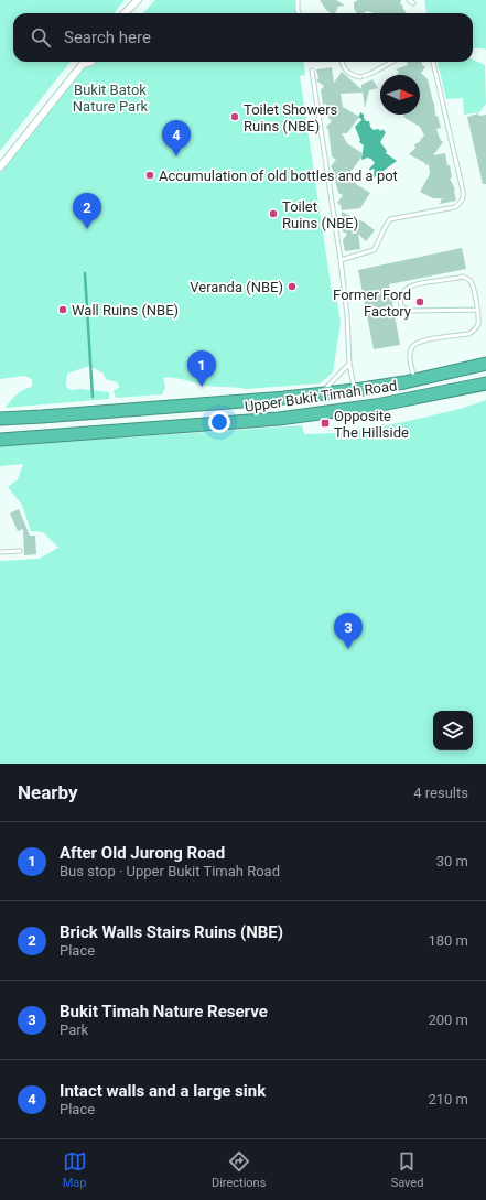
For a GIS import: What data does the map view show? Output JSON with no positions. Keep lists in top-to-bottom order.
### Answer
{
  "streets": {
    "highway": ["Upper Bukit Timah Road"]
  },
  "parks": ["Bukit Batok Nature Park"],
  "places": {
    "other": [
      "Toilet Showers Ruins (NBE)",
      "Accumulation of old bottles and a pot",
      "Toilet Ruins (NBE)",
      "Veranda (NBE)",
      "Former Ford Factory",
      "Wall Ruins (NBE)"
    ],
    "transit": ["Opposite The Hillside"]
  },
  "north": "right",
  "page": {
    "search": "Search here",
    "pins": [
      "4",
      "2",
      "1",
      "3"
    ],
    "heading": ["Nearby", "4 results"],
    "list": [
      {
        "mark": "1",
        "name": "After Old Jurong Road",
        "note": "Bus stop · Upper Bukit Timah Road",
        "value": "30 m"
      },
      {
        "mark": "2",
        "name": "Brick Walls Stairs Ruins (NBE)",
        "note": "Place",
        "value": "180 m"
      },
      {
        "mark": "3",
        "name": "Bukit Timah Nature Reserve",
        "note": "Park",
        "value": "200 m"
      },
      {
        "mark": "4",
        "name": "Intact walls and a large sink",
        "note": "Place",
        "value": "210 m"
      }
    ],
    "nav": ["Map", "Directions", "Saved"]
  }
}
